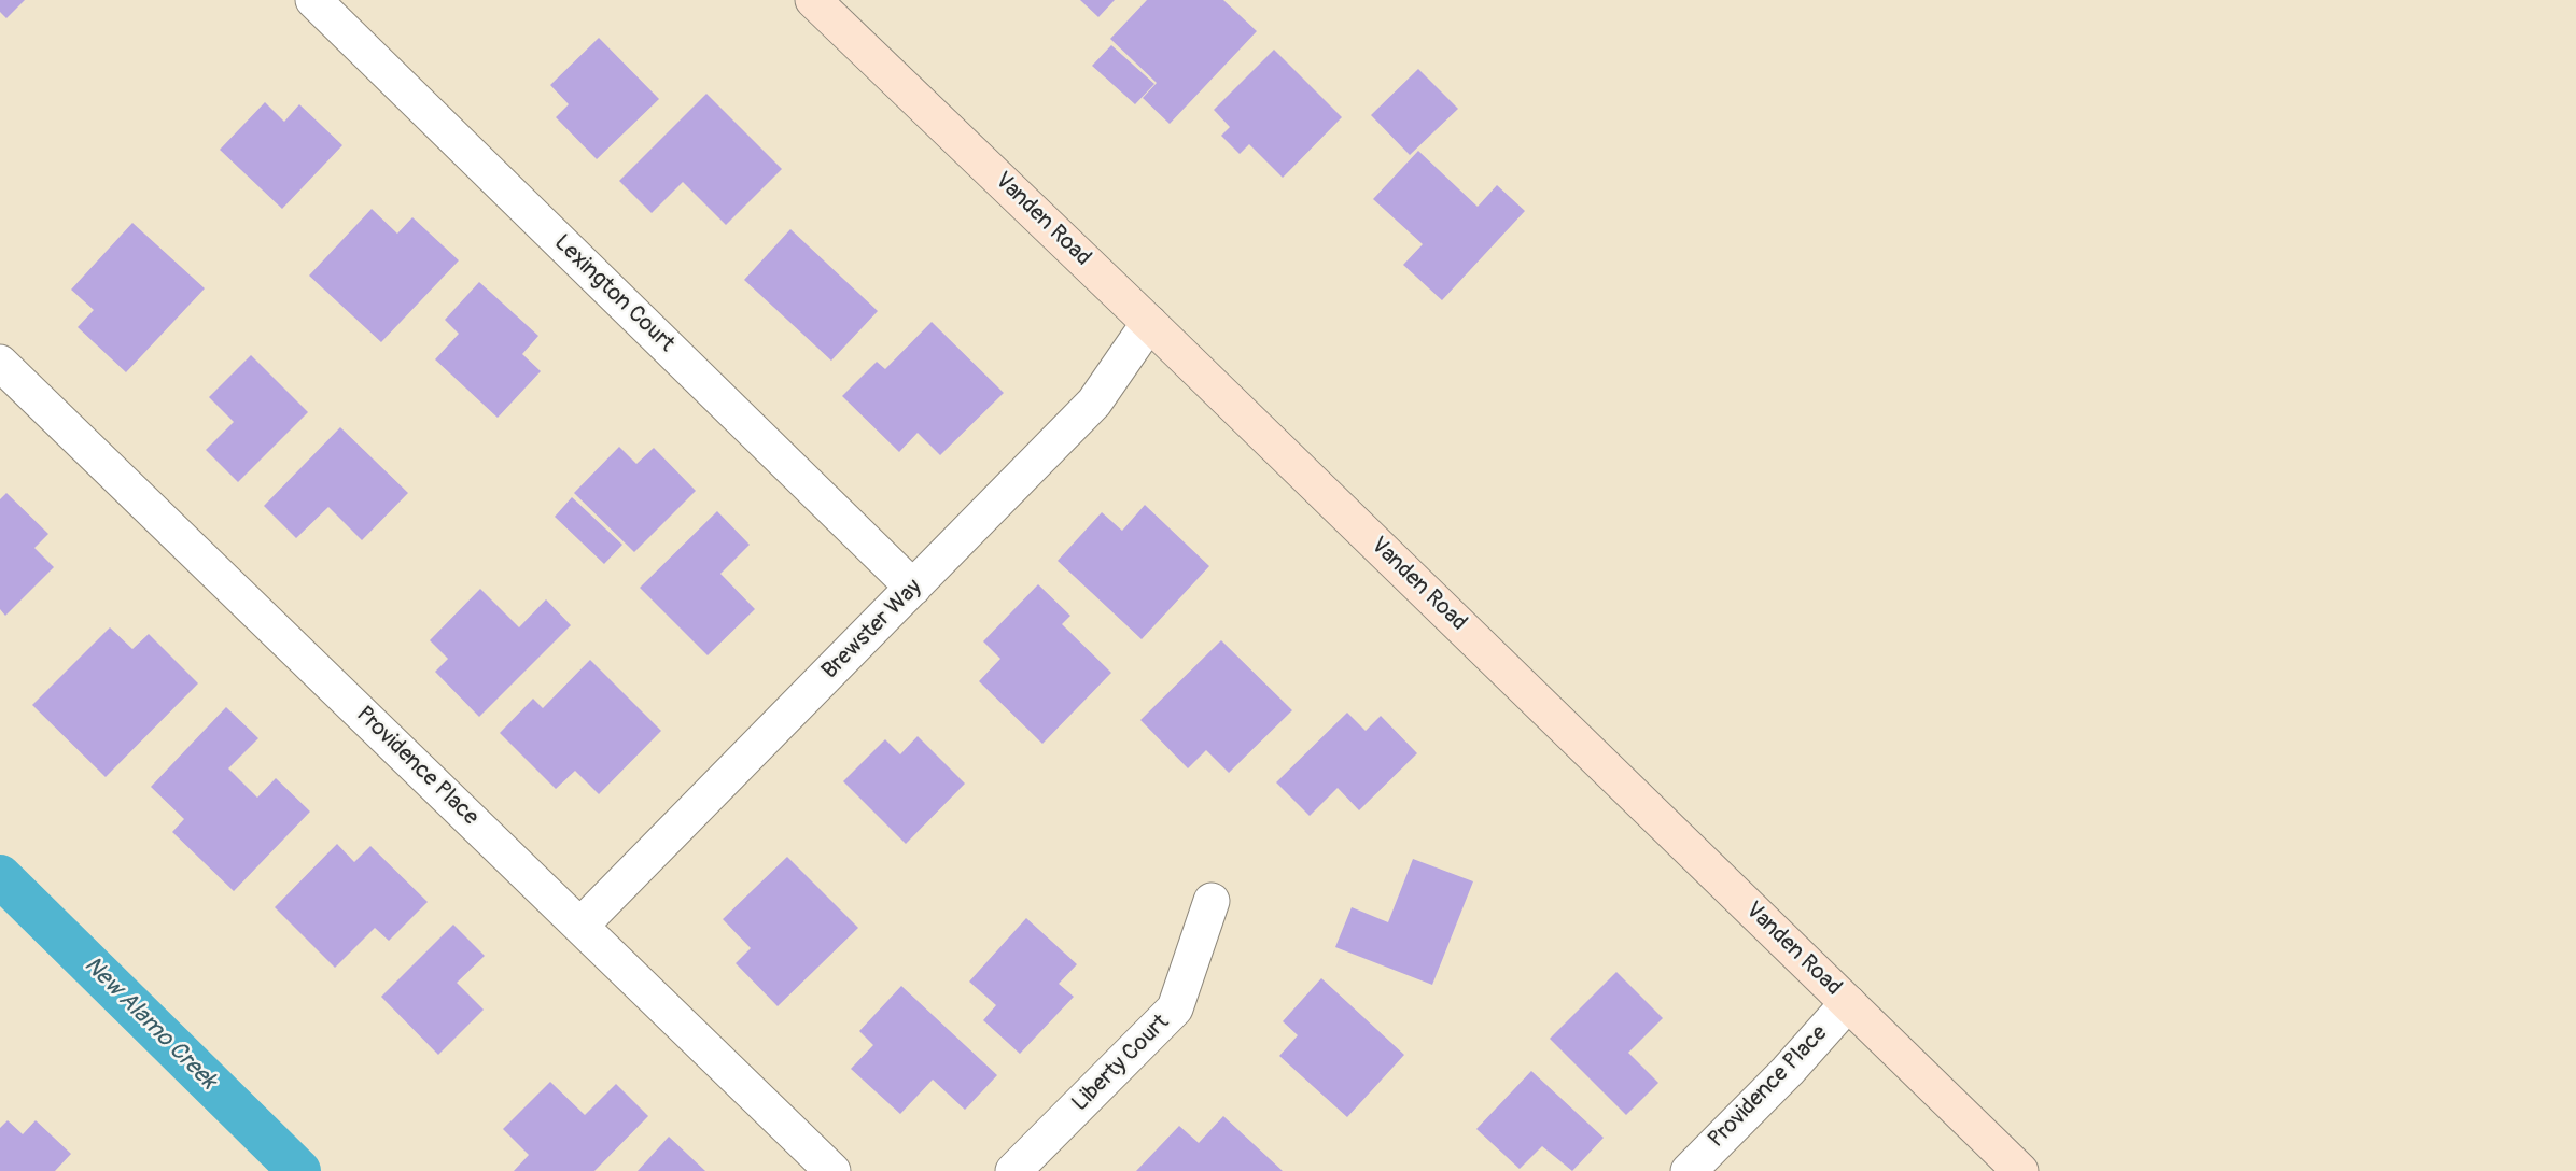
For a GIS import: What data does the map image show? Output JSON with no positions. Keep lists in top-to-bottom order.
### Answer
{
  "streets": {
    "street": [
      "Vanden Road",
      "Lexington Court",
      "Brewster Way",
      "Providence Place",
      "Liberty Court"
    ]
  },
  "crossings": [
    ["Vanden Road", "Brewster Way"],
    ["Vanden Road", "Providence Place"],
    ["Lexington Court", "Brewster Way"],
    ["Brewster Way", "Providence Place"]
  ],
  "water": ["New Alamo Creek"]
}
